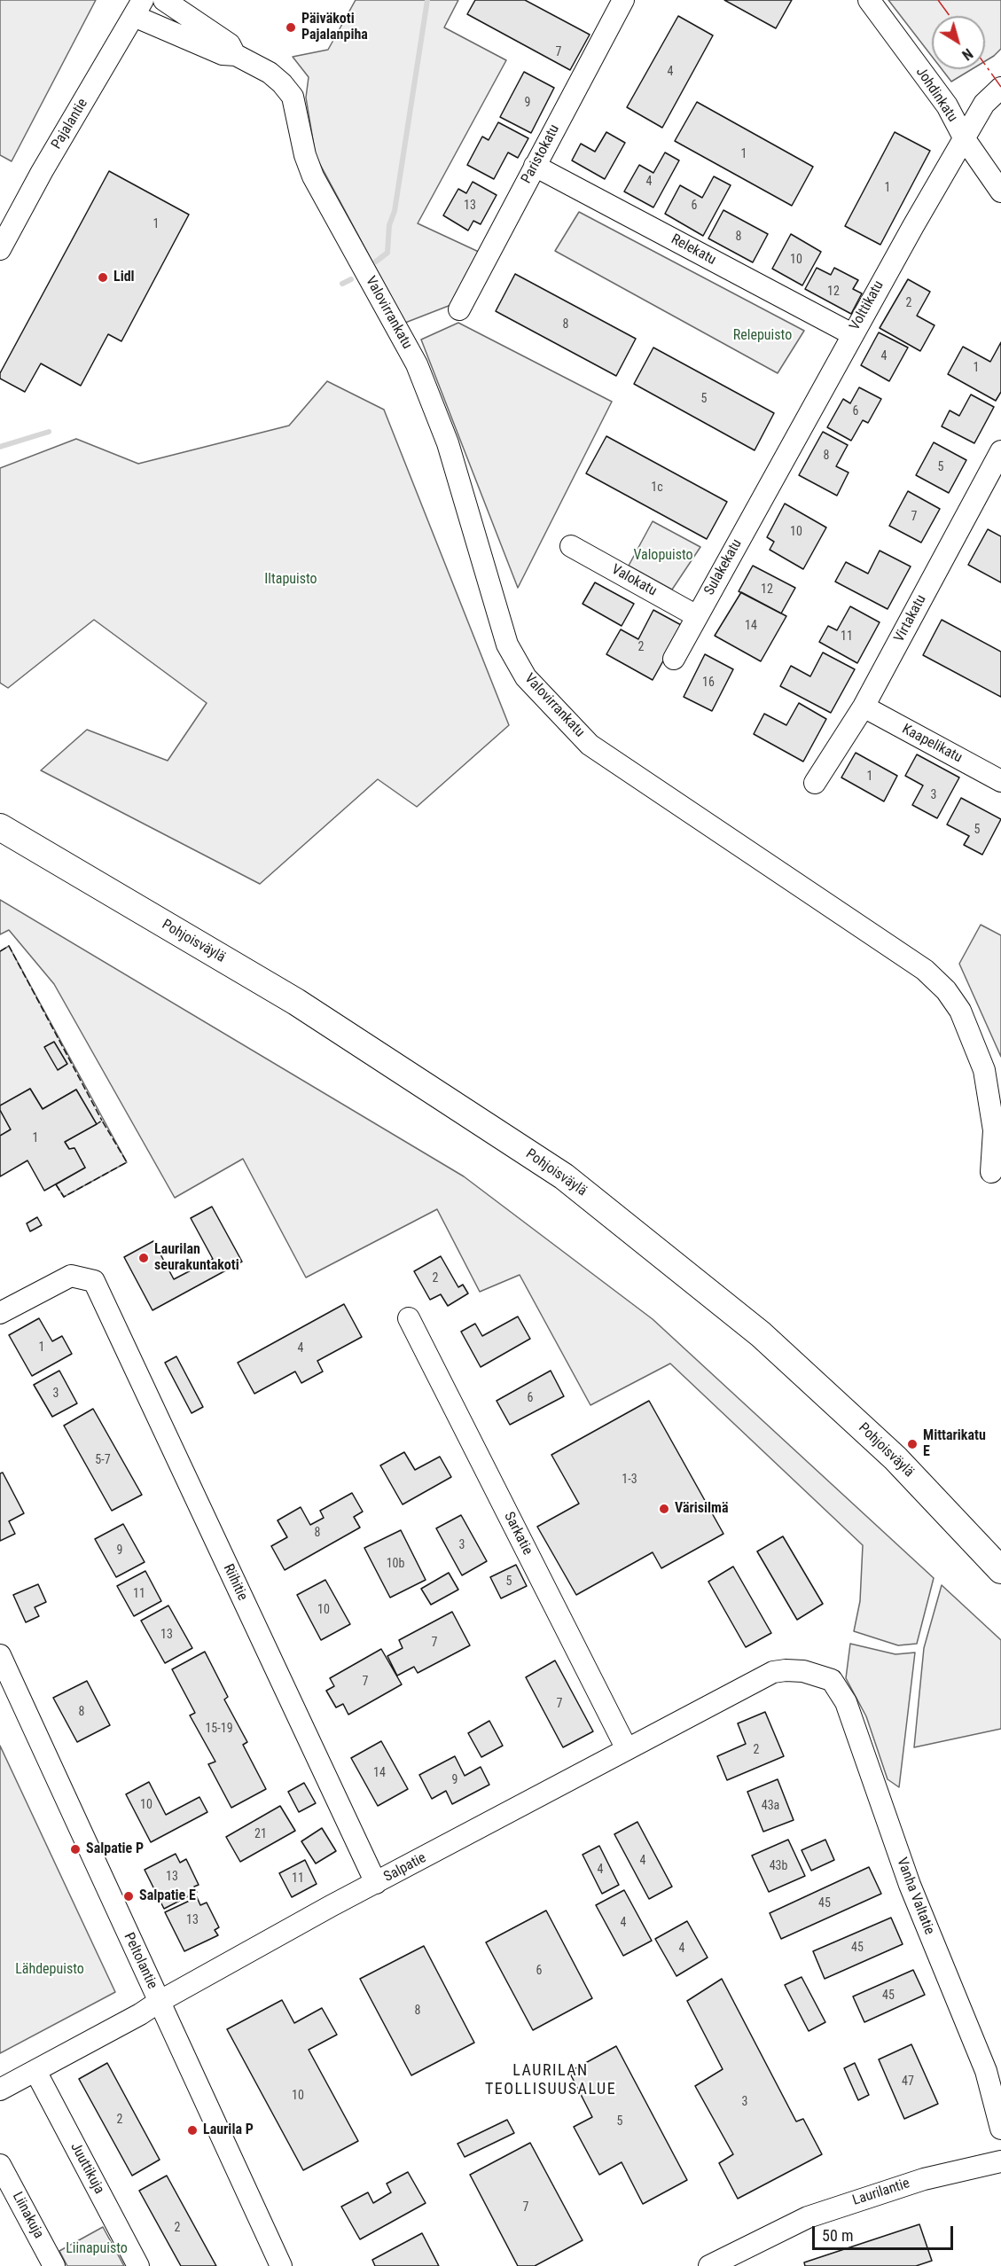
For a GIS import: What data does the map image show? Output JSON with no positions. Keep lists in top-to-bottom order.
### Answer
{
  "streets": {
    "main road": ["Pohjoisväylä"],
    "street": [
      "Johdinkatu",
      "Pajalantie",
      "Paristokatu",
      "Relekatu",
      "Volttikatu",
      "Valovirrankatu",
      "Sulakekatu",
      "Valokatu",
      "Virtakatu",
      "Kaapelikatu",
      "Sarkatie",
      "Riihitie",
      "Salpatie",
      "Vanha Valtatie",
      "Peltolantie",
      "Juuttikuja",
      "Laurilantie",
      "Liinakuja"
    ]
  },
  "crossings": [
    ["Johdinkatu", "Volttikatu"],
    ["Pajalantie", "Valovirrankatu"],
    ["Paristokatu", "Relekatu"],
    ["Relekatu", "Volttikatu"],
    ["Volttikatu", "Sulakekatu"],
    ["Sulakekatu", "Valokatu"],
    ["Virtakatu", "Kaapelikatu"],
    ["Sarkatie", "Salpatie"],
    ["Riihitie", "Salpatie"],
    ["Salpatie", "Vanha Valtatie"],
    ["Salpatie", "Peltolantie"],
    ["Salpatie", "Juuttikuja"]
  ],
  "districts": ["LAURILAN TEOLLISUUSALUE"],
  "parks": [
    "Relepuisto",
    "Valopuisto",
    "Iltapuisto",
    "Lähdepuisto",
    "Liinapuisto"
  ],
  "places": [
    "Päiväkoti Pajalanpiha",
    "Lidl",
    "Laurilan seurakuntakoti",
    "Mittarikatu E",
    "Värisilmä",
    "Salpatie P",
    "Salpatie E",
    "Laurila P"
  ],
  "house_numbers": [
    "7",
    "4",
    "9",
    "1",
    "4",
    "1",
    "13",
    "6",
    "1",
    "8",
    "10",
    "12",
    "2",
    "8",
    "4",
    "1",
    "5",
    "6",
    "8",
    "5",
    "1c",
    "7",
    "10",
    "12",
    "14",
    "11",
    "2",
    "16",
    "1",
    "3",
    "5",
    "1",
    "2",
    "1",
    "4",
    "3",
    "6",
    "5-7",
    "1-3",
    "8",
    "3",
    "9",
    "10b",
    "5",
    "11",
    "10",
    "13",
    "7",
    "7",
    "7",
    "8",
    "15-19",
    "2",
    "14",
    "9",
    "10",
    "43a",
    "21",
    "4",
    "43b",
    "4",
    "13",
    "11",
    "45",
    "13",
    "4",
    "45",
    "4",
    "6",
    "45",
    "8",
    "47",
    "10",
    "3",
    "2",
    "5",
    "7",
    "2"
  ],
  "scale_bar": "50 m",
  "north": "bottom right"
}
